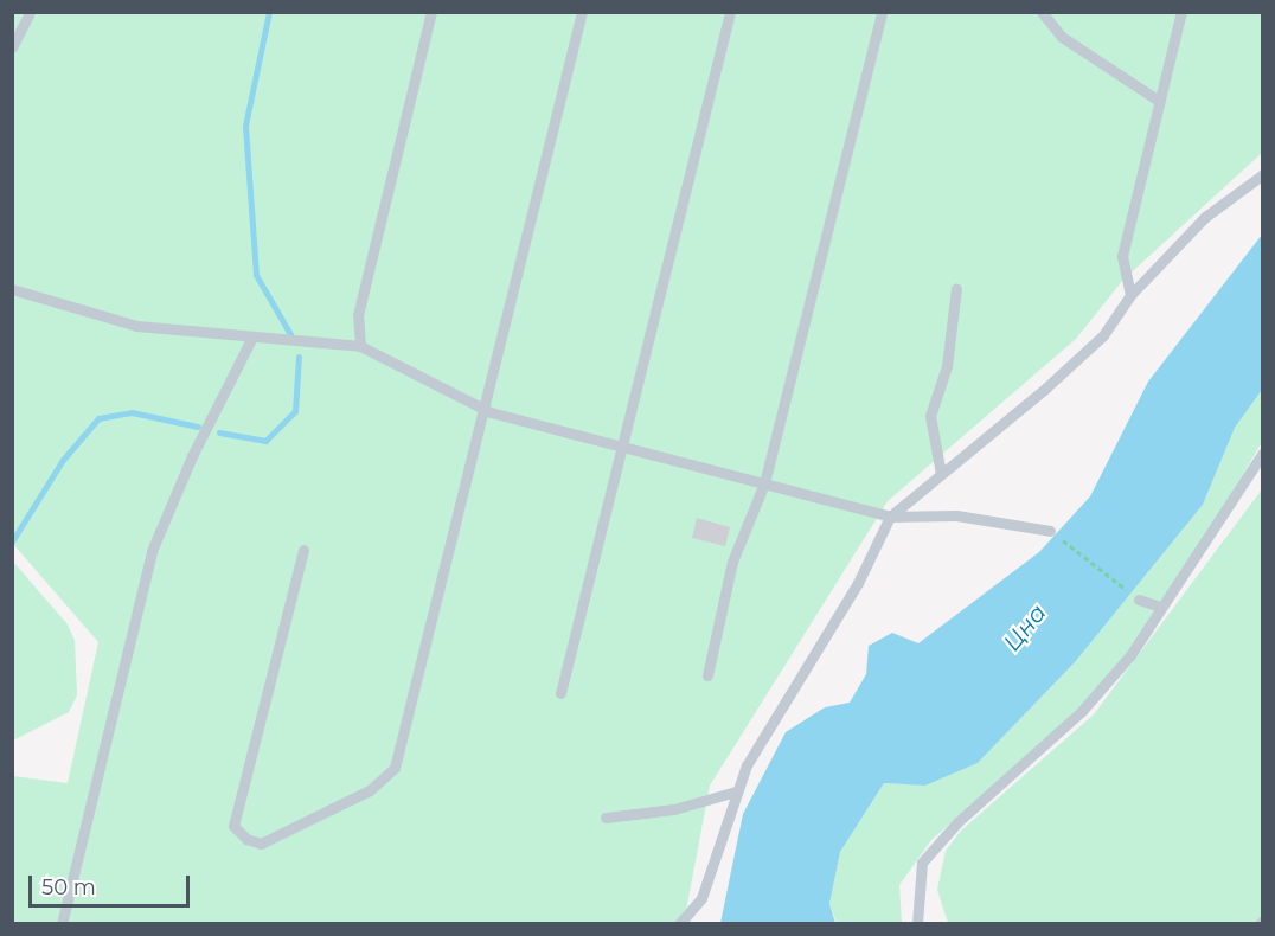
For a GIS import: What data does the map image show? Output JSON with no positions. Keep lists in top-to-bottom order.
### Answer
{
  "water": ["Цна"],
  "scale_bar": "50 m"
}
